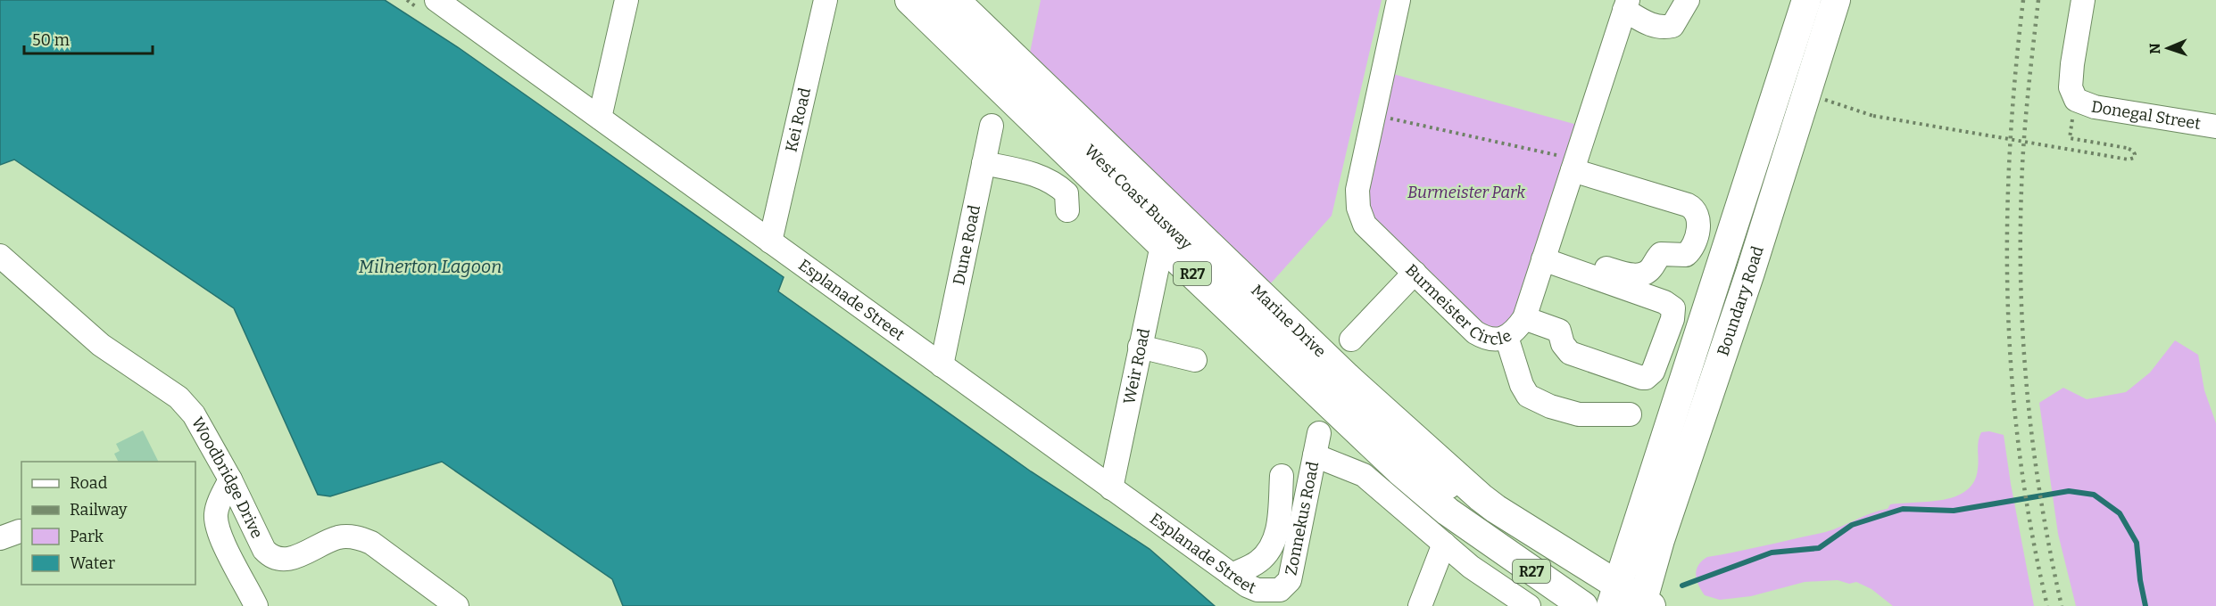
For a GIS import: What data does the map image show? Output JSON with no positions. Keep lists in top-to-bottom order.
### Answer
{
  "streets": {
    "main road": ["R27", "Boundary Road", "Marine Drive"],
    "street": [
      "Donegal Street",
      "Kei Road",
      "West Coast Busway",
      "Dune Road",
      "Burmeister Circle",
      "Esplanade Street",
      "Weir Road",
      "Woodbridge Drive",
      "Zonnekus Road"
    ]
  },
  "crossings": [
    ["Kei Road", "Esplanade Street"],
    ["West Coast Busway", "Marine Drive"],
    ["Dune Road", "Esplanade Street"],
    ["Esplanade Street", "Weir Road"],
    ["Esplanade Street", "Zonnekus Road"],
    ["Boundary Road", "Marine Drive"],
    ["Marine Drive", "Weir Road"]
  ],
  "water": ["Milnerton Lagoon"],
  "parks": ["Burmeister Park"],
  "legend": [
    "Road",
    "Railway",
    "Park",
    "Water"
  ],
  "scale_bar": "50 m",
  "north": "left"
}
